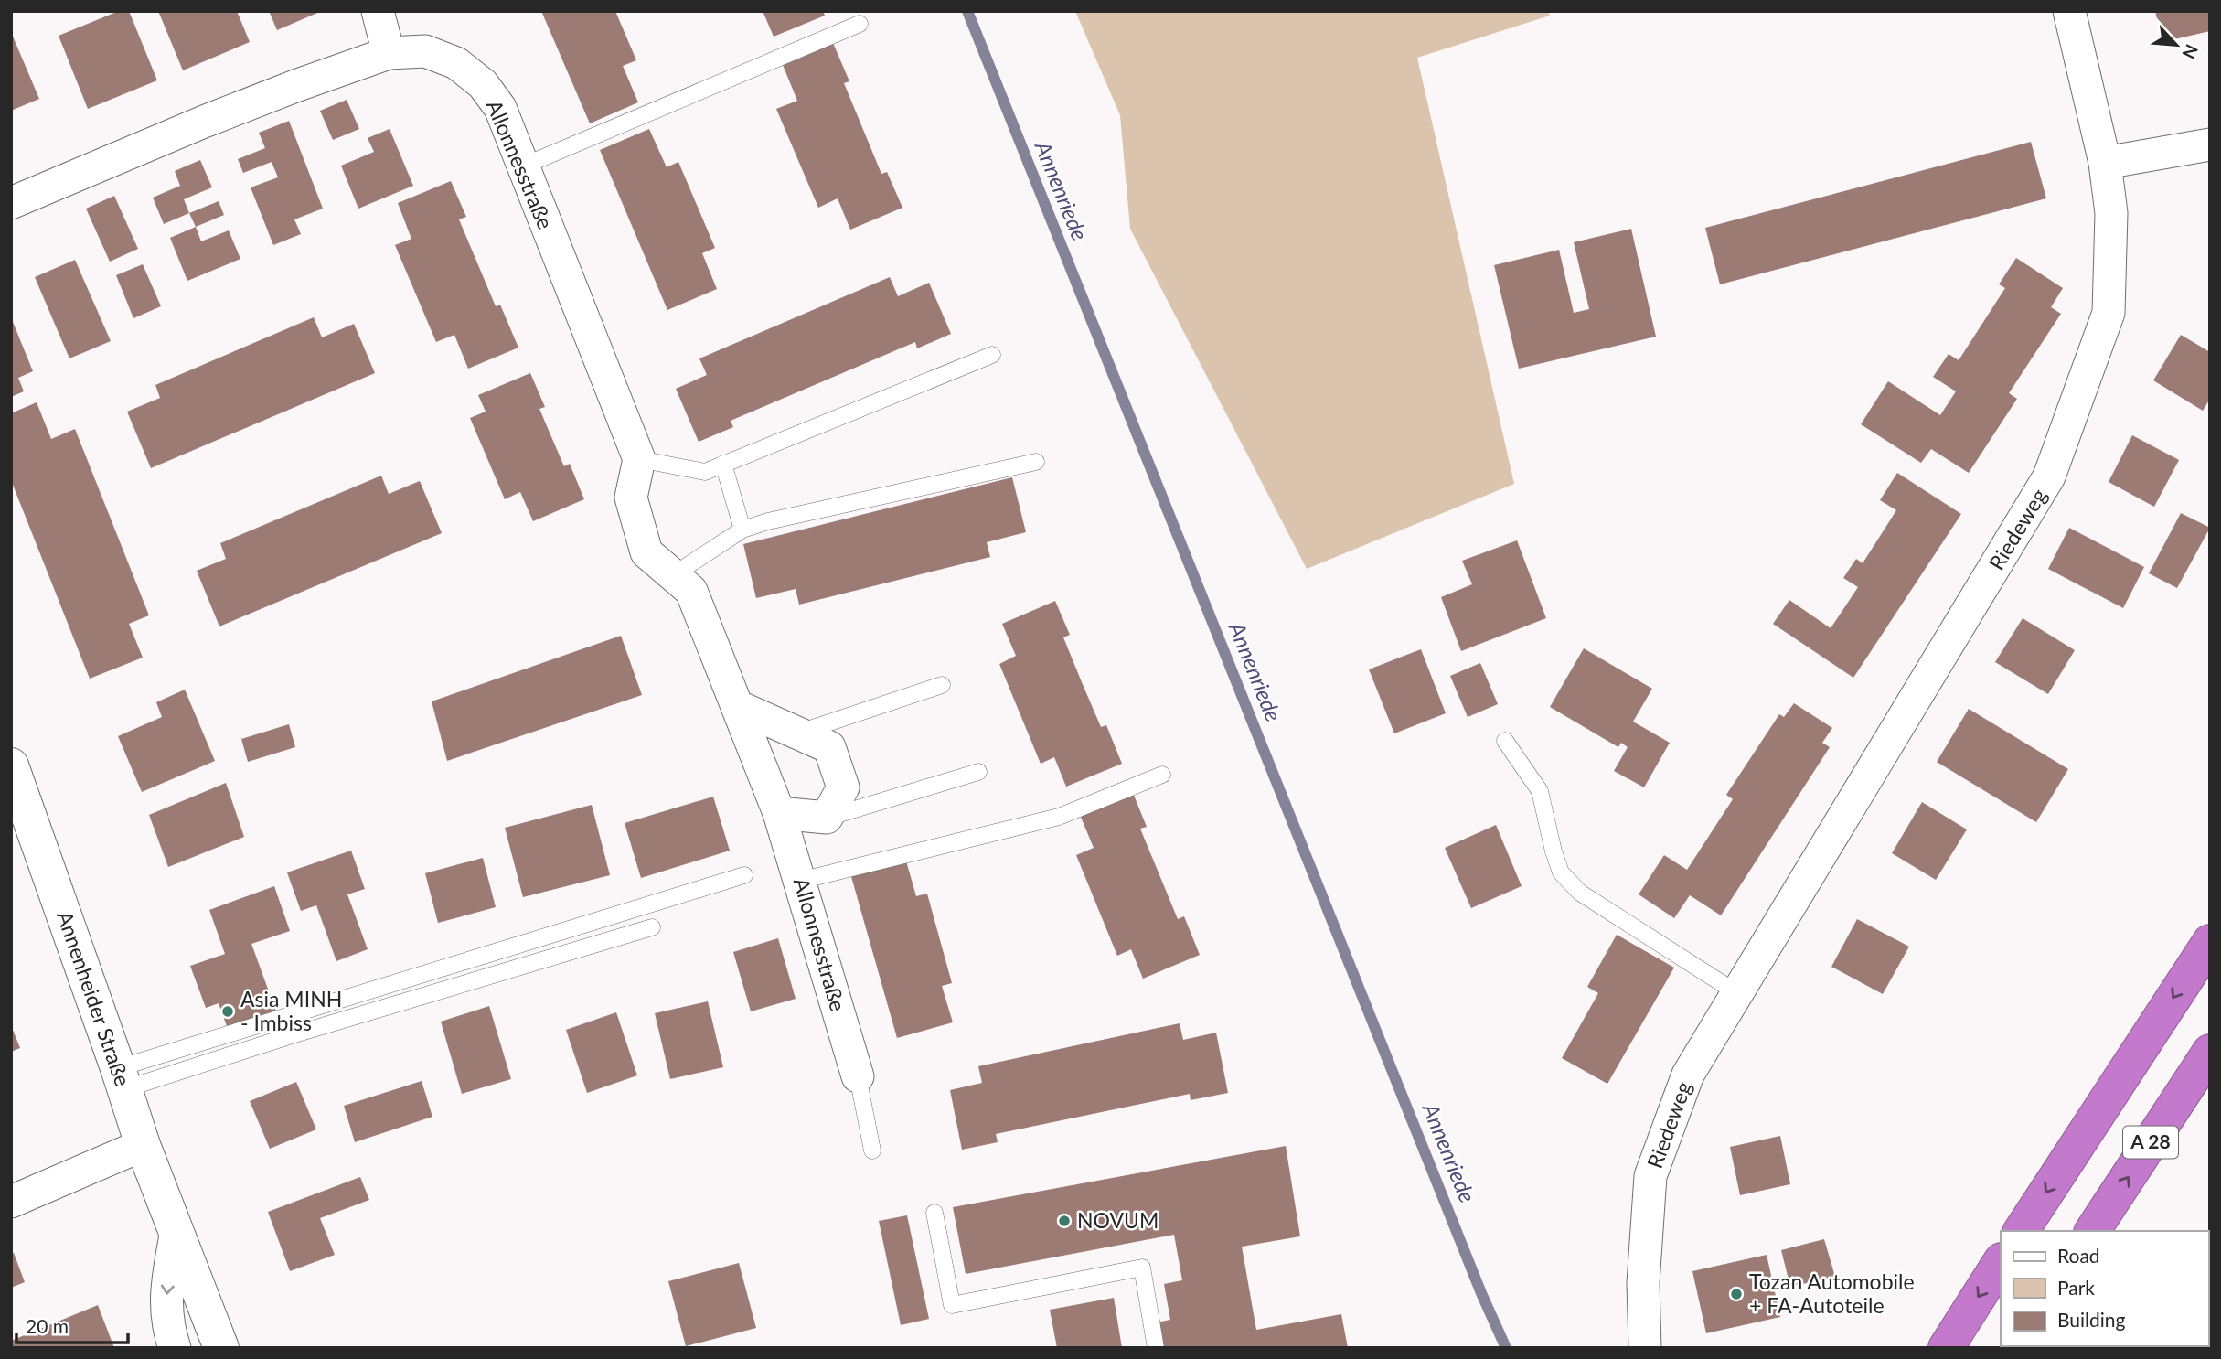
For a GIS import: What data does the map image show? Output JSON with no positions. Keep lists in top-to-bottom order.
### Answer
{
  "streets": {
    "highway": ["A 28"],
    "street": ["Allonnesstraße", "Riedeweg", "Annenheider Straße"]
  },
  "water": ["Annenriede"],
  "places": ["Asia MINH - Imbiss", "NOVUM", "Tozan Automobile + FA-Autoteile"],
  "legend": ["Road", "Park", "Building"],
  "scale_bar": "20 m",
  "north": "bottom right"
}
